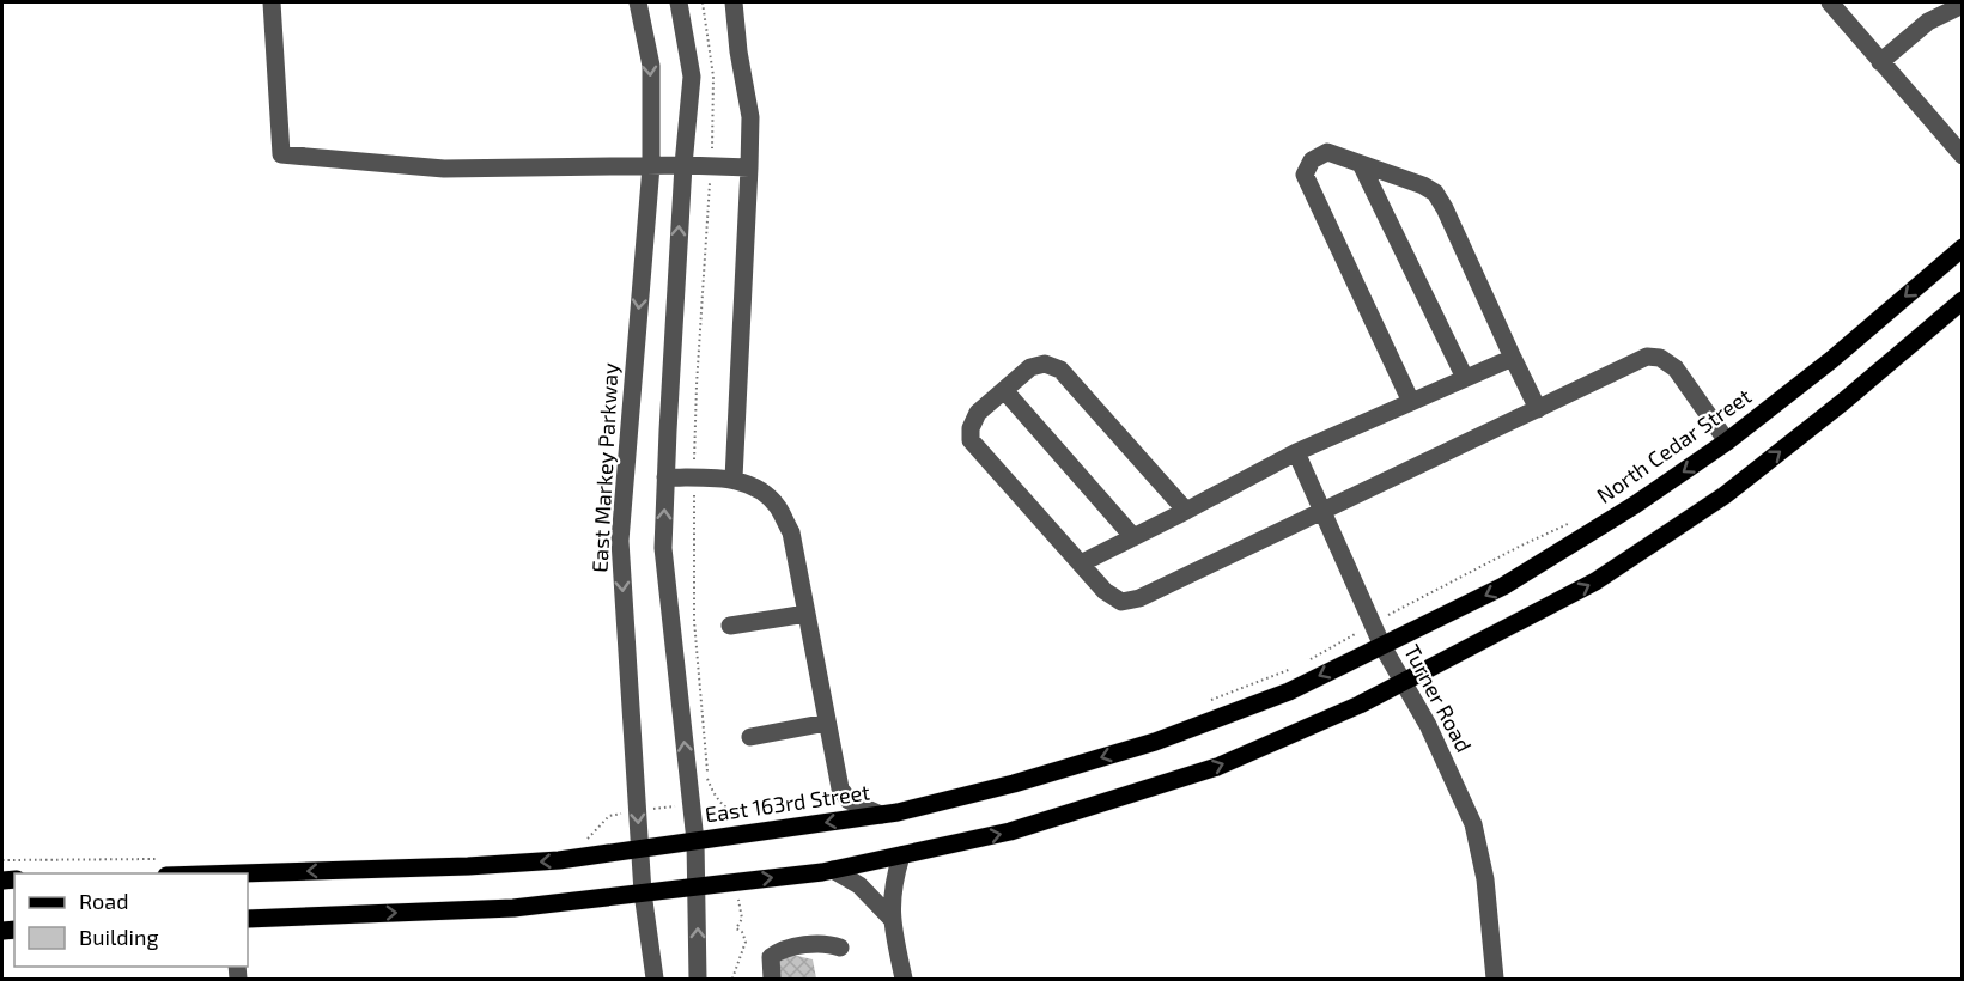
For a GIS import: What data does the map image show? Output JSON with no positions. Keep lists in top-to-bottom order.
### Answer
{
  "streets": {
    "main road": ["North Cedar Street", "East 163rd Street"],
    "street": ["East Markey Parkway", "Turner Road"]
  },
  "crossings": [
    ["North Cedar Street", "Turner Road"],
    ["North Cedar Street", "East 163rd Street"],
    ["East Markey Parkway", "East 163rd Street"],
    ["Turner Road", "East 163rd Street"]
  ],
  "legend": ["Road", "Building"]
}
